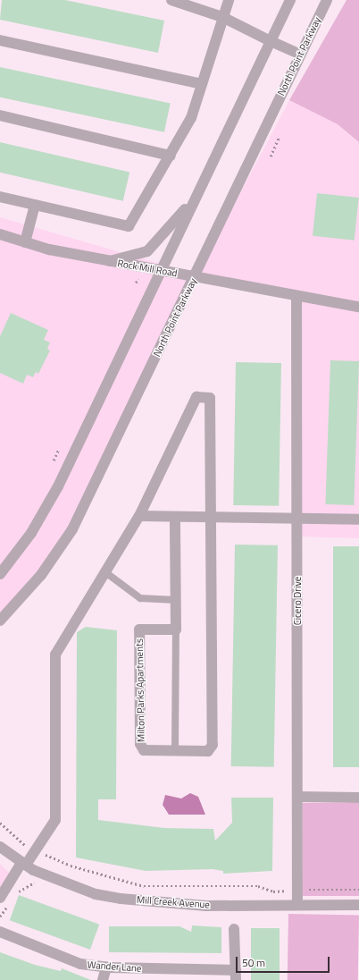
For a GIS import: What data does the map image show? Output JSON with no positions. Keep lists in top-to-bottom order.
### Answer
{
  "streets": {
    "street": [
      "North Point Parkway",
      "Rock Mill Road",
      "Cicero Drive",
      "Milton Parks Apartments",
      "Mill Creek Avenue",
      "Wander Lane"
    ]
  },
  "crossings": [
    ["North Point Parkway", "Rock Mill Road"],
    ["Rock Mill Road", "Cicero Drive"],
    ["Cicero Drive", "Mill Creek Avenue"],
    ["Milton Parks Apartments", "Mill Creek Avenue"]
  ],
  "scale_bar": "50 m"
}
